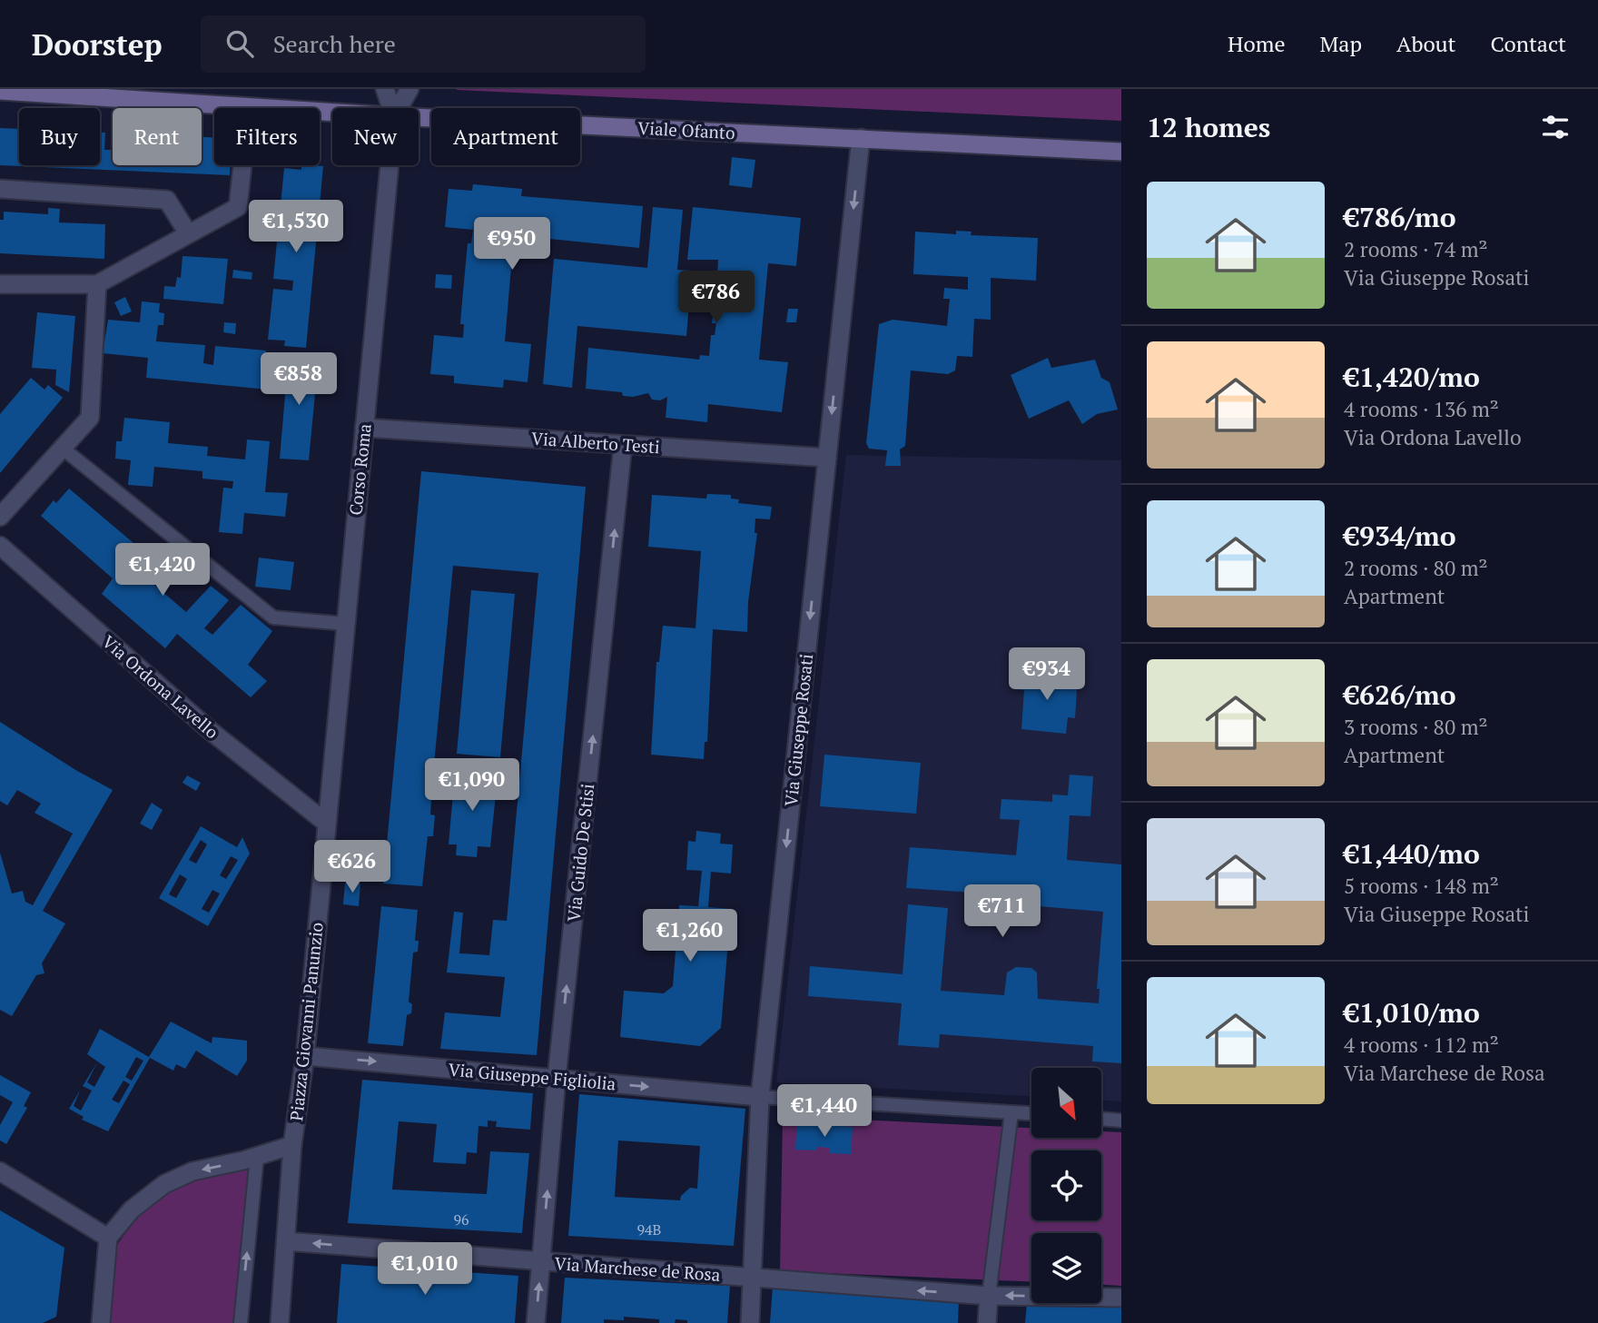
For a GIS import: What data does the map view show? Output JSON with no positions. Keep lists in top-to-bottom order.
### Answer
{
  "streets": {
    "main road": ["Viale Ofanto"],
    "street": [
      "Via Alberto Testi",
      "Corso Roma",
      "Via Ordona Lavello",
      "Via Giuseppe Rosati",
      "Via Guido De Stisi",
      "Piazza Giovanni Panunzio",
      "Via Giuseppe Figliolia",
      "Via Marchese de Rosa"
    ]
  },
  "crossings": [
    ["Viale Ofanto", "Via Giuseppe Rosati"],
    ["Via Alberto Testi", "Corso Roma"],
    ["Via Alberto Testi", "Via Giuseppe Rosati"],
    ["Via Alberto Testi", "Via Guido De Stisi"],
    ["Corso Roma", "Via Ordona Lavello"],
    ["Corso Roma", "Piazza Giovanni Panunzio"],
    ["Via Ordona Lavello", "Piazza Giovanni Panunzio"],
    ["Via Giuseppe Rosati", "Via Giuseppe Figliolia"],
    ["Via Giuseppe Rosati", "Via Marchese de Rosa"],
    ["Via Guido De Stisi", "Via Giuseppe Figliolia"],
    ["Via Guido De Stisi", "Via Marchese de Rosa"],
    ["Piazza Giovanni Panunzio", "Via Giuseppe Figliolia"],
    ["Piazza Giovanni Panunzio", "Via Marchese de Rosa"]
  ],
  "one_way": [
    "Via Giuseppe Rosati",
    "Via Guido De Stisi",
    "Via Giuseppe Figliolia",
    "Via Marchese de Rosa"
  ],
  "house_numbers": ["96", "94B"],
  "north": "bottom right",
  "page": {
    "header": "Doorstep",
    "search": "Search here",
    "nav": [
      "Home",
      "Map",
      "About",
      "Contact"
    ],
    "heading": "12 homes",
    "chip": [
      "Buy",
      "Rent",
      "Filters",
      "New",
      "Apartment"
    ],
    "list": [
      {
        "name": "€786/mo",
        "note": "2 rooms · 74 m² · Via Giuseppe Rosati"
      },
      {
        "name": "€1,420/mo",
        "note": "4 rooms · 136 m² · Via Ordona Lavello"
      },
      {
        "name": "€934/mo",
        "note": "2 rooms · 80 m² · Apartment"
      },
      {
        "name": "€626/mo",
        "note": "3 rooms · 80 m² · Apartment"
      },
      {
        "name": "€1,440/mo",
        "note": "5 rooms · 148 m² · Via Giuseppe Rosati"
      },
      {
        "name": "€1,010/mo",
        "note": "4 rooms · 112 m² · Via Marchese de Rosa"
      }
    ],
    "price": [
      "€1,530",
      "€950",
      "€786",
      "€858",
      "€1,420",
      "€934",
      "€1,090",
      "€626",
      "€711",
      "€1,260",
      "€1,440",
      "€1,010"
    ]
  }
}
